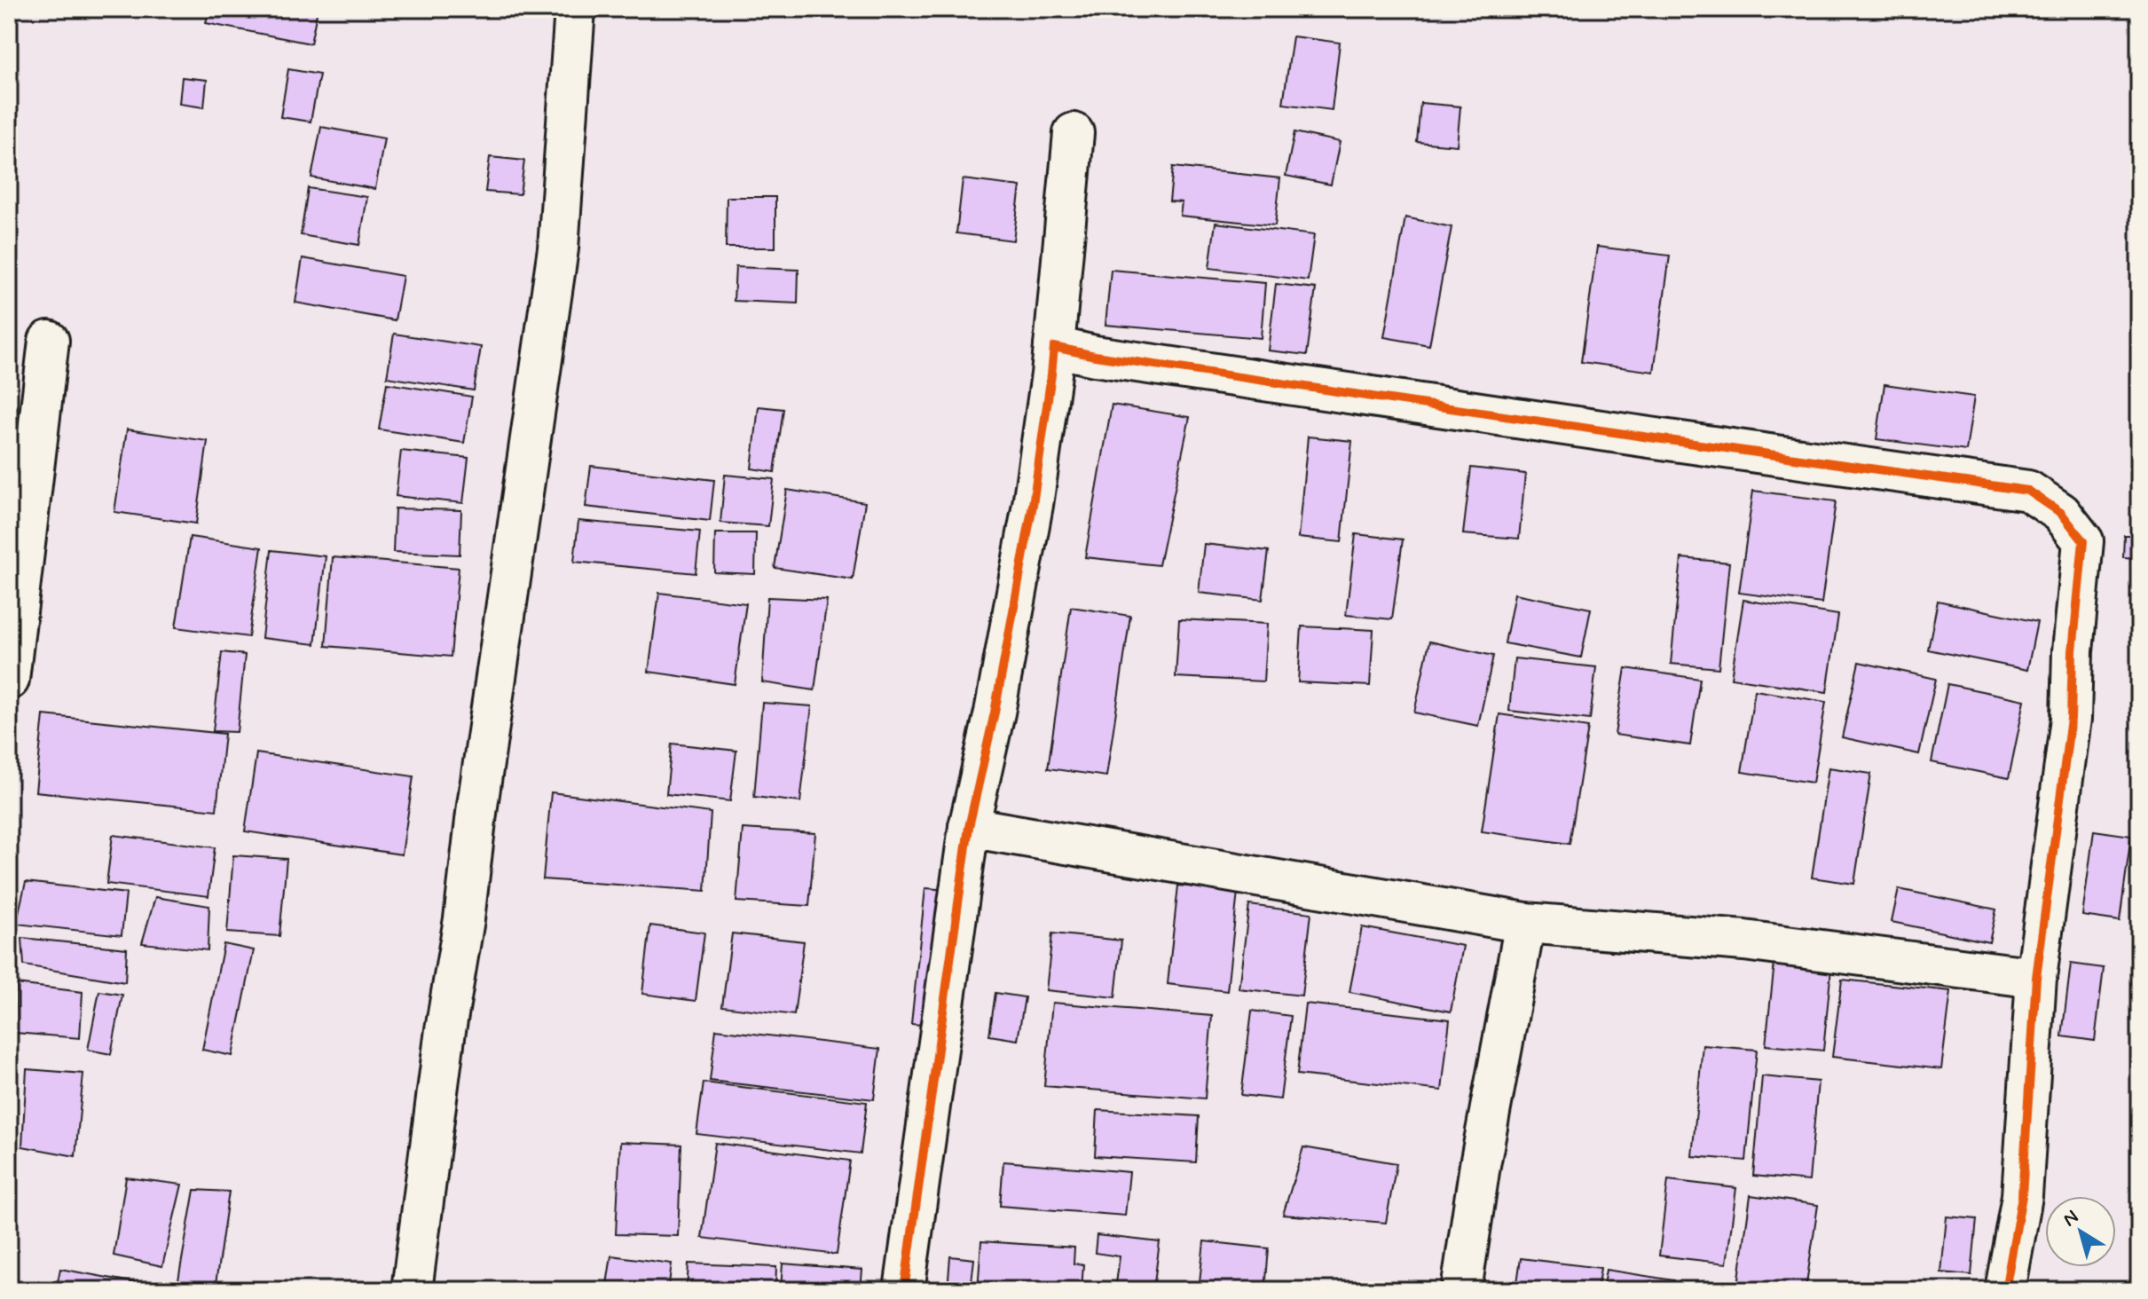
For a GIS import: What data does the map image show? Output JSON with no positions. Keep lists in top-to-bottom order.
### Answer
{
  "north": "top left"
}
